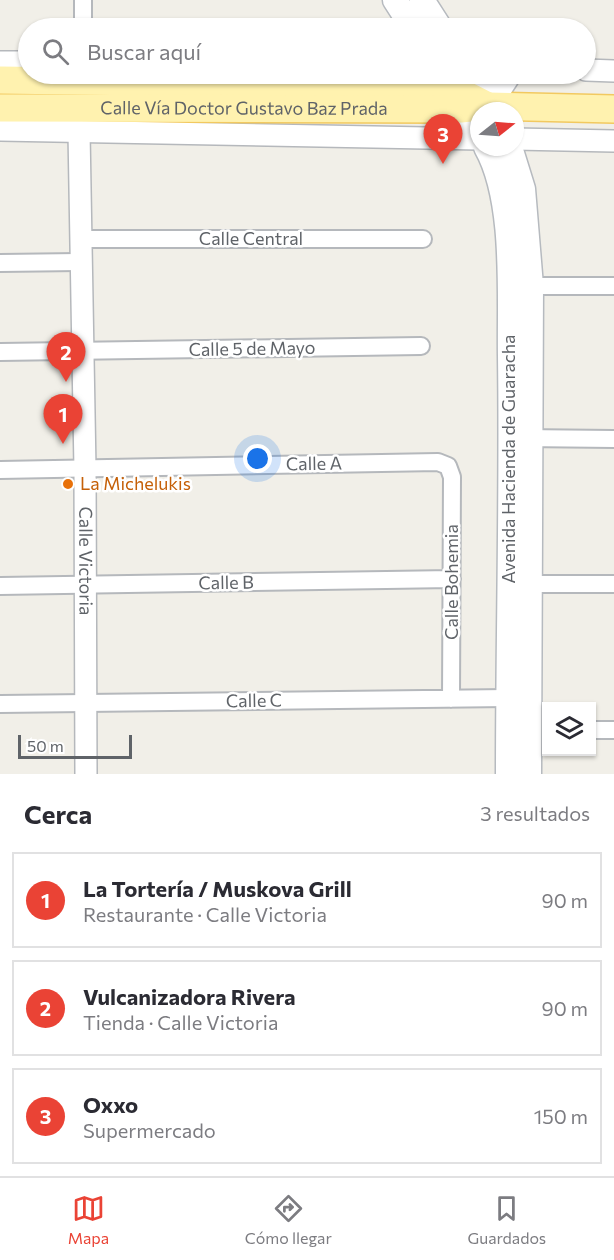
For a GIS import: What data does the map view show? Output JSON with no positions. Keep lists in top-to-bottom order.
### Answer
{
  "streets": {
    "main road": ["Calle Vía Doctor Gustavo Baz Prada", "Avenida Hacienda de Guaracha"],
    "street": [
      "Calle Central",
      "Calle 5 de Mayo",
      "Calle A",
      "Calle Victoria",
      "Calle Bohemia",
      "Calle B",
      "Calle C"
    ]
  },
  "crossings": [
    ["Calle Vía Doctor Gustavo Baz Prada", "Calle Victoria"],
    ["Calle Central", "Calle Victoria"],
    ["Calle 5 de Mayo", "Calle Victoria"],
    ["Avenida Hacienda de Guaracha", "Calle C"],
    ["Calle A", "Calle Victoria"],
    ["Calle A", "Calle Bohemia"],
    ["Calle Victoria", "Calle B"],
    ["Calle Victoria", "Calle C"],
    ["Calle Bohemia", "Calle B"],
    ["Calle Bohemia", "Calle C"]
  ],
  "places": ["La Michelukis"],
  "scale_bar": "50 m",
  "north": "right",
  "page": {
    "search": "Buscar aquí",
    "pins": ["3", "2", "1"],
    "scale": "50 m",
    "heading": ["Cerca", "3 resultados"],
    "list": [
      {
        "mark": "1",
        "name": "La Tortería / Muskova Grill",
        "note": "Restaurante · Calle Victoria",
        "value": "90 m"
      },
      {
        "mark": "2",
        "name": "Vulcanizadora Rivera",
        "note": "Tienda · Calle Victoria",
        "value": "90 m"
      },
      {
        "mark": "3",
        "name": "Oxxo",
        "note": "Supermercado",
        "value": "150 m"
      }
    ],
    "nav": ["Mapa", "Cómo llegar", "Guardados"]
  }
}
